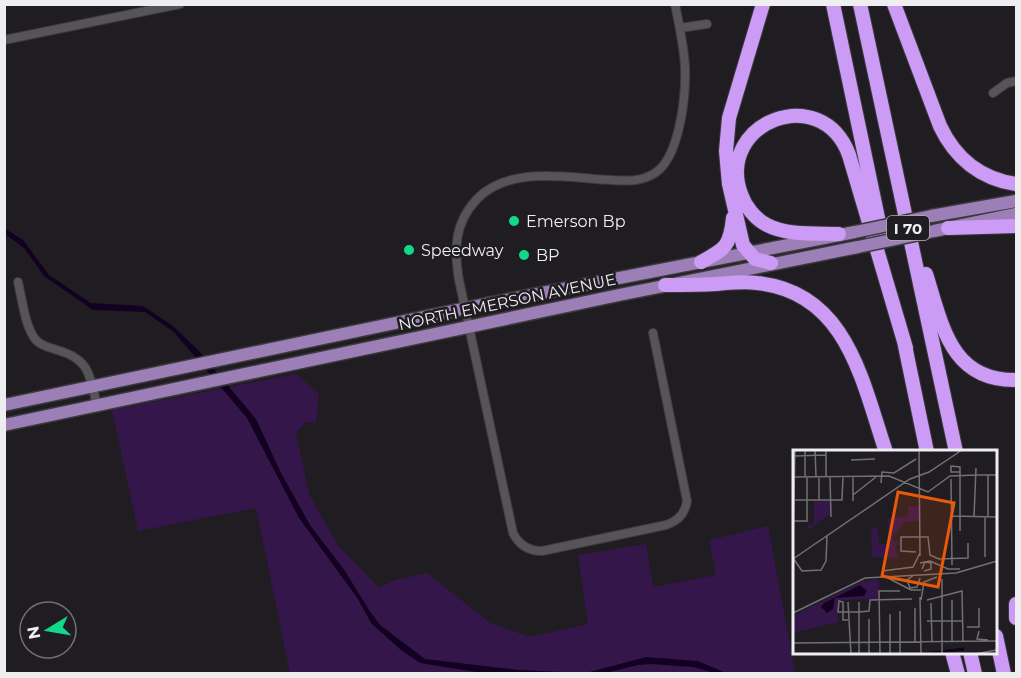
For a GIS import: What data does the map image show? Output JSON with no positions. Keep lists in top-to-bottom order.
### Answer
{
  "streets": {
    "highway": ["I 70"],
    "main road": ["NORTH EMERSON AVENUE"]
  },
  "places": ["Emerson Bp", "Speedway", "BP"],
  "north": "left"
}
